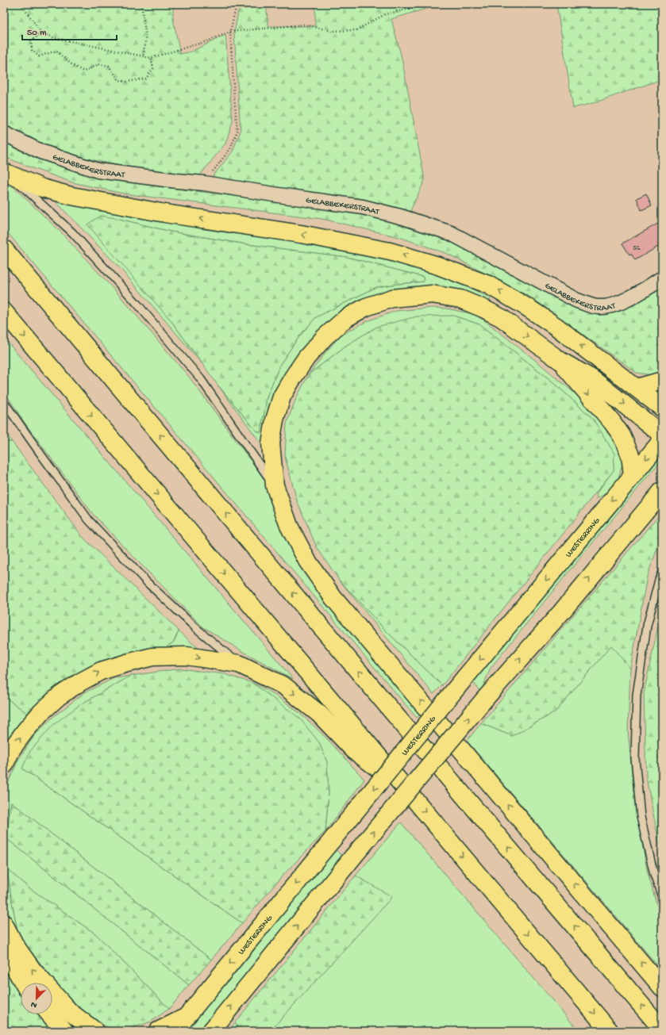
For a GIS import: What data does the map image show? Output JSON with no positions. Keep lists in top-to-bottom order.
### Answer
{
  "streets": {
    "highway": ["WESTERRING"],
    "street": ["GELABBEKERSTRAAT"]
  },
  "house_numbers": ["56"],
  "scale_bar": "50 m",
  "north": "bottom left"
}
